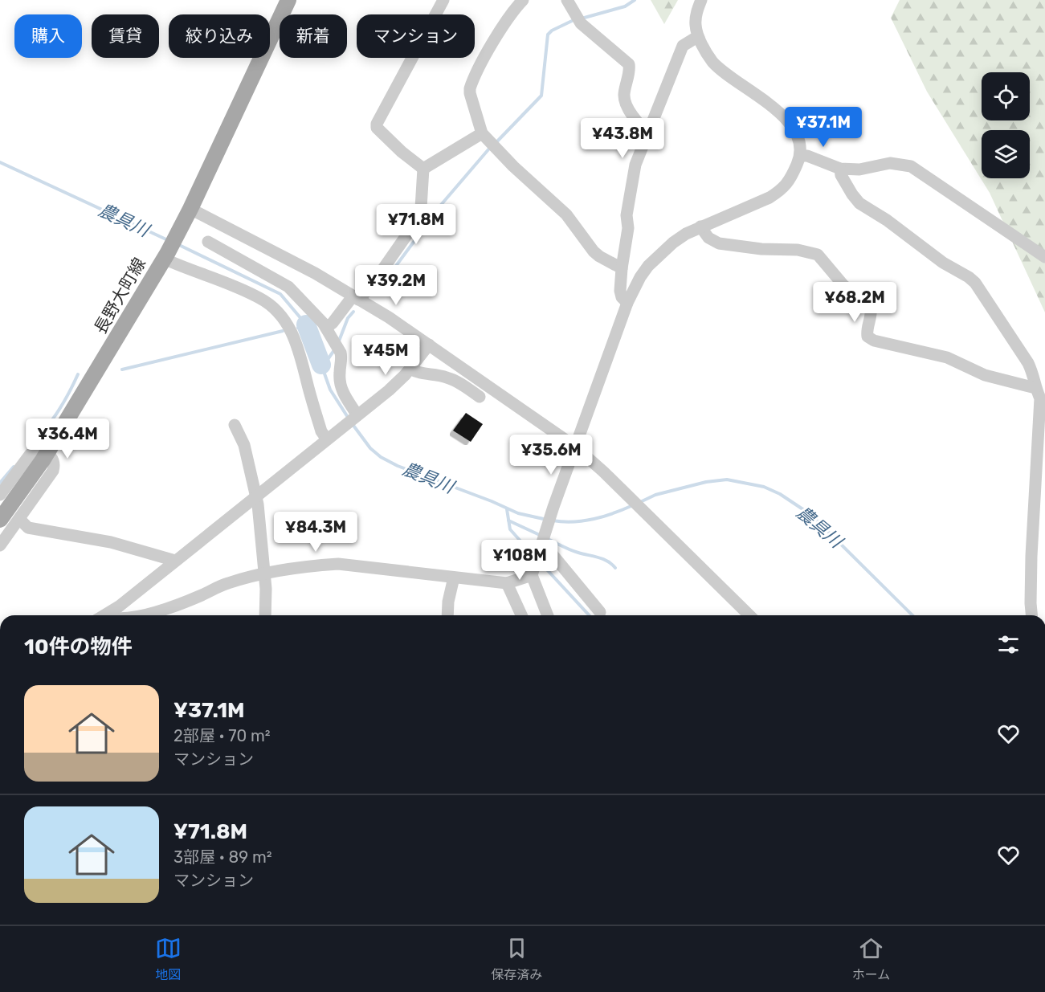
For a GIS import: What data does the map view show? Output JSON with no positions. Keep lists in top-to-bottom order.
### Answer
{
  "streets": {
    "main road": ["長野大町線"]
  },
  "water": ["農具川"],
  "page": {
    "chip": [
      "購入",
      "賃貸",
      "絞り込み",
      "新着",
      "マンション"
    ],
    "price": [
      "¥37.1M",
      "¥43.8M",
      "¥71.8M",
      "¥39.2M",
      "¥68.2M",
      "¥45M",
      "¥36.4M",
      "¥35.6M",
      "¥84.3M",
      "¥108M"
    ],
    "heading": "10件の物件",
    "list": [
      {
        "name": "¥37.1M",
        "note": "2部屋 · 70 m² · マンション"
      },
      {
        "name": "¥71.8M",
        "note": "3部屋 · 89 m² · マンション"
      }
    ],
    "tabs": ["地図", "保存済み", "ホーム"]
  }
}
